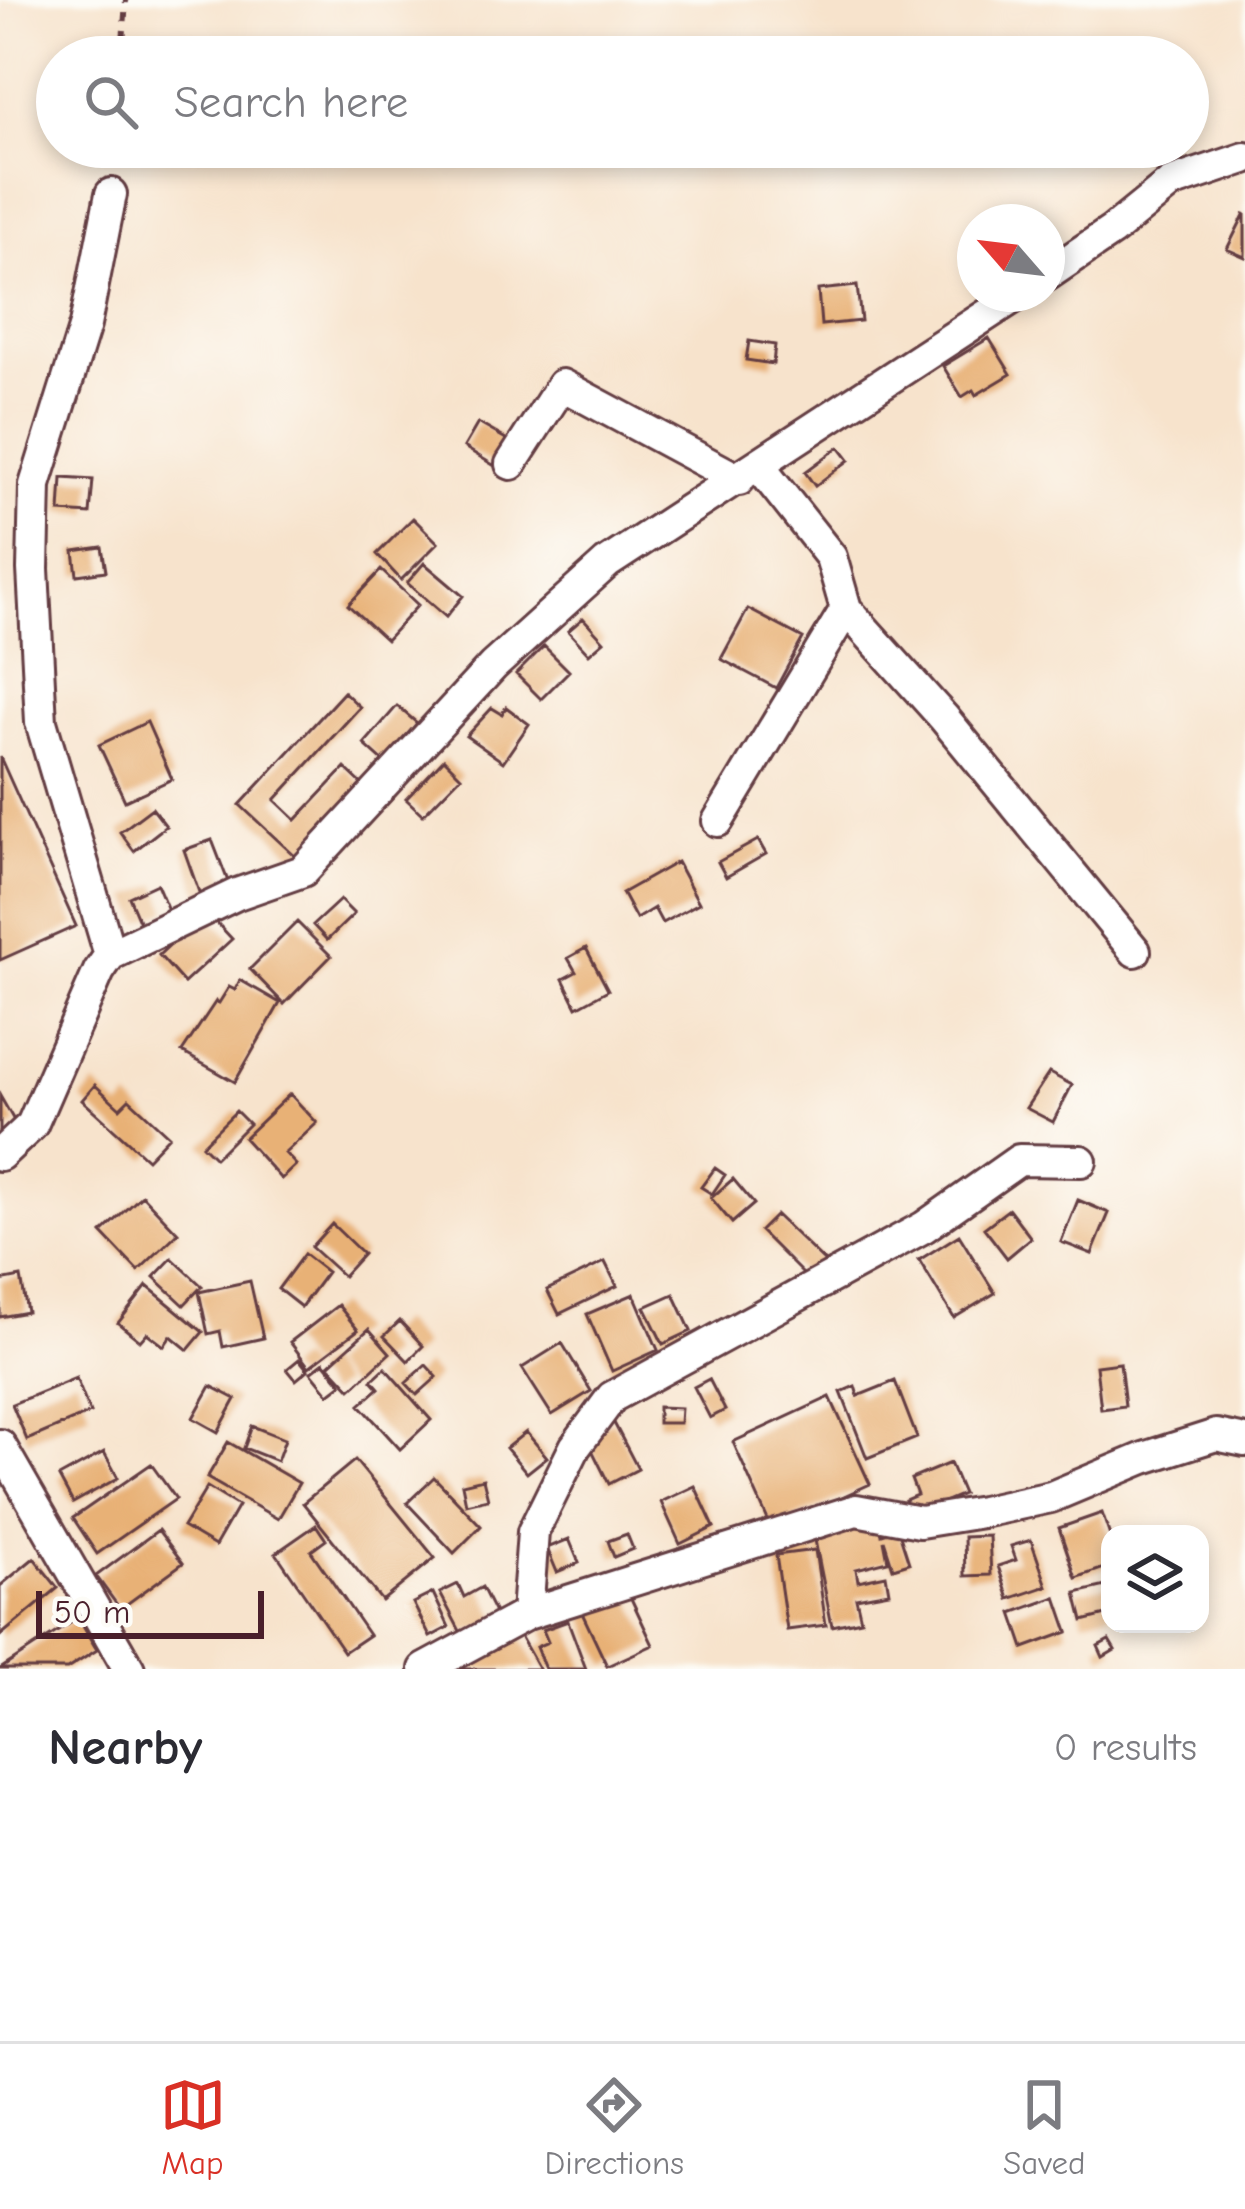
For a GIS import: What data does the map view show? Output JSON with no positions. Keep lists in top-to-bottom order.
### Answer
{
  "scale_bar": "50 m",
  "north": "top left",
  "page": {
    "search": "Search here",
    "scale": "50 m",
    "heading": ["Nearby", "0 results"],
    "nav": ["Map", "Directions", "Saved"]
  }
}
